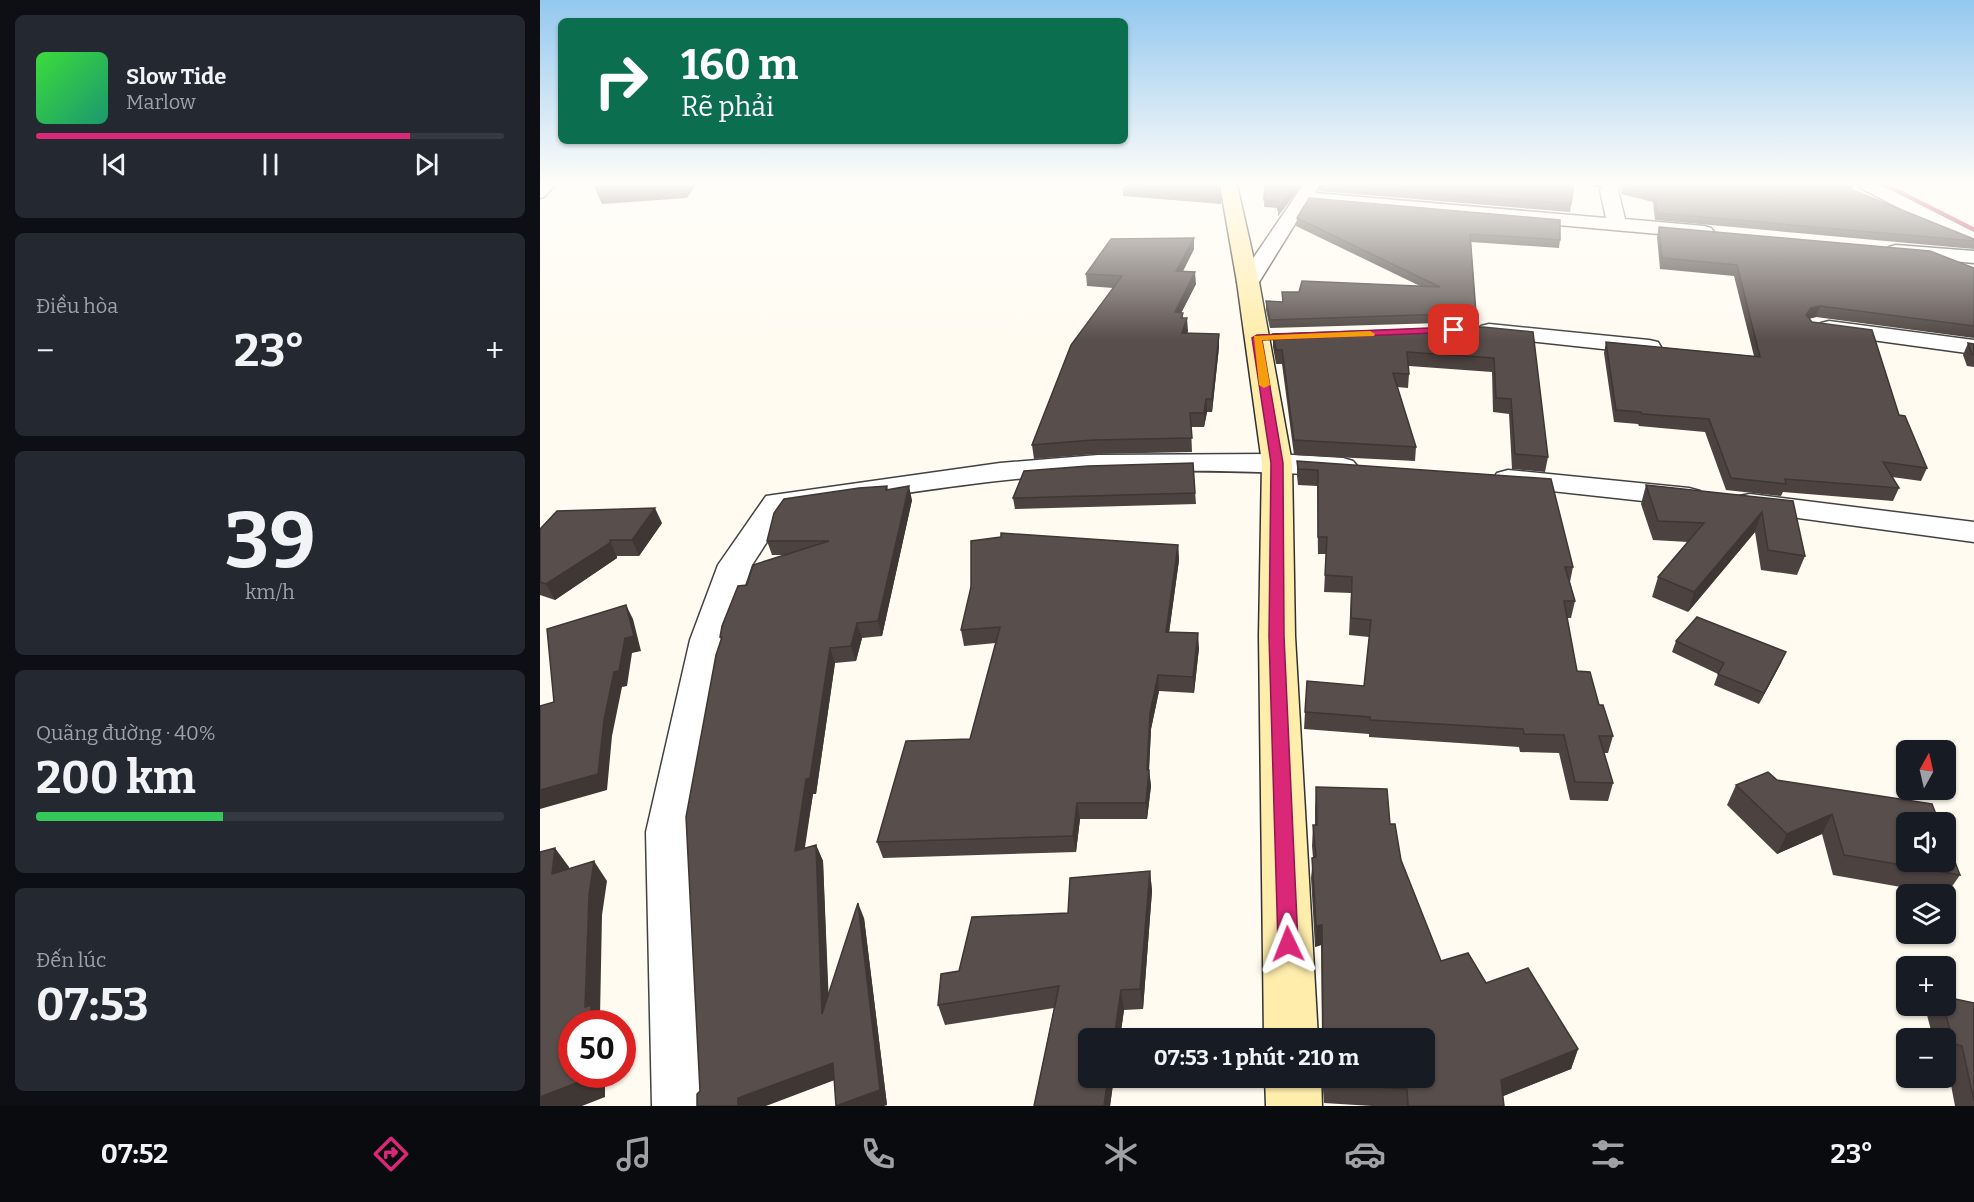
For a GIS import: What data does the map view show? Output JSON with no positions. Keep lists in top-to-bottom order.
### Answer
{
  "north": "top",
  "page": {
    "turn": ["160 m", "Rẽ phải"],
    "song": ["Slow Tide", "Marlow"],
    "tile": [
      "Điều hòa",
      ["39", "km/h"],
      ["Quãng đường · 40%", "200 km"],
      ["Đến lúc", "07:53"]
    ],
    "heat": ["−", "23°", "+"],
    "map_buttons": ["+", "−"],
    "limit": "50",
    "trip": "07:53 · 1 phút · 210 m",
    "tabs": ["07:52", "23°"]
  }
}
